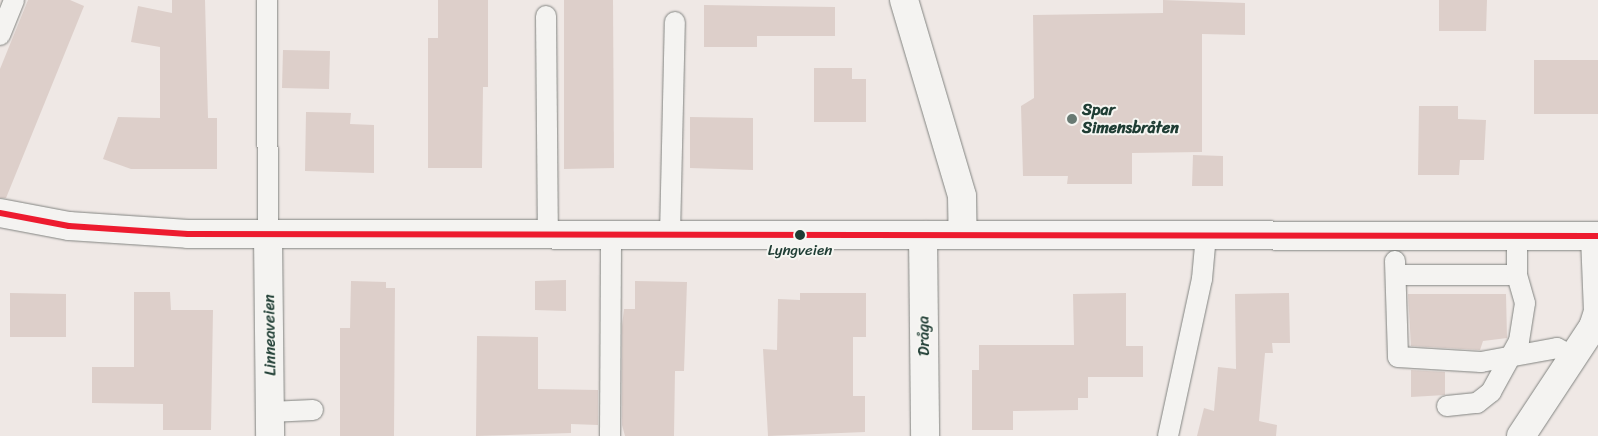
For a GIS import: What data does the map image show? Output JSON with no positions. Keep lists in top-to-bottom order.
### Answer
{
  "streets": {
    "street": ["Linneaveien", "Dråga"]
  },
  "places": ["Spar Simensbråten", "Lyngveien"]
}
